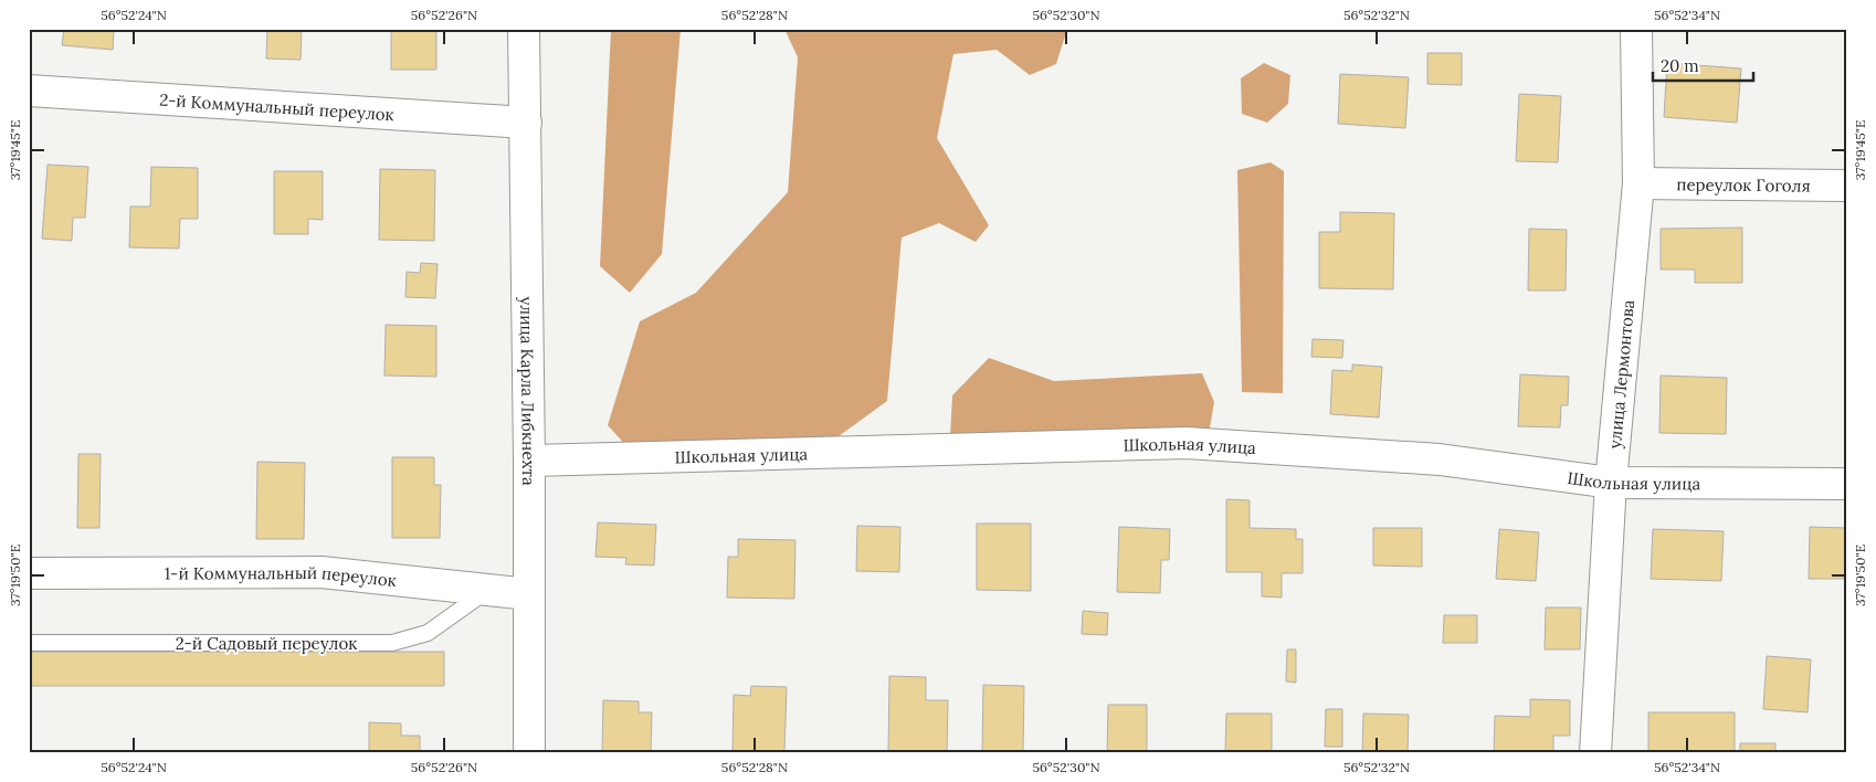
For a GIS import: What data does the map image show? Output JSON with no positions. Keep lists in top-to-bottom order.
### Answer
{
  "streets": {
    "street": [
      "2-й Коммунальный переулок",
      "переулок Гоголя",
      "улица Лермонтова",
      "улица Карла Либкнехта",
      "Школьная улица",
      "1-й Коммунальный переулок"
    ],
    "lane": ["2-й Садовый переулок"]
  },
  "crossings": [
    ["2-й Коммунальный переулок", "улица Карла Либкнехта"],
    ["переулок Гоголя", "улица Лермонтова"],
    ["улица Лермонтова", "Школьная улица"],
    ["улица Карла Либкнехта", "Школьная улица"],
    ["улица Карла Либкнехта", "1-й Коммунальный переулок"],
    ["1-й Коммунальный переулок", "2-й Садовый переулок"]
  ],
  "scale_bar": "20 m",
  "coordinates": [
    "56°52'24\"N",
    "56°52'26\"N",
    "56°52'28\"N",
    "56°52'30\"N",
    "56°52'32\"N",
    "56°52'34\"N",
    "37°19'45\"E",
    "37°19'50\"E"
  ]
}
